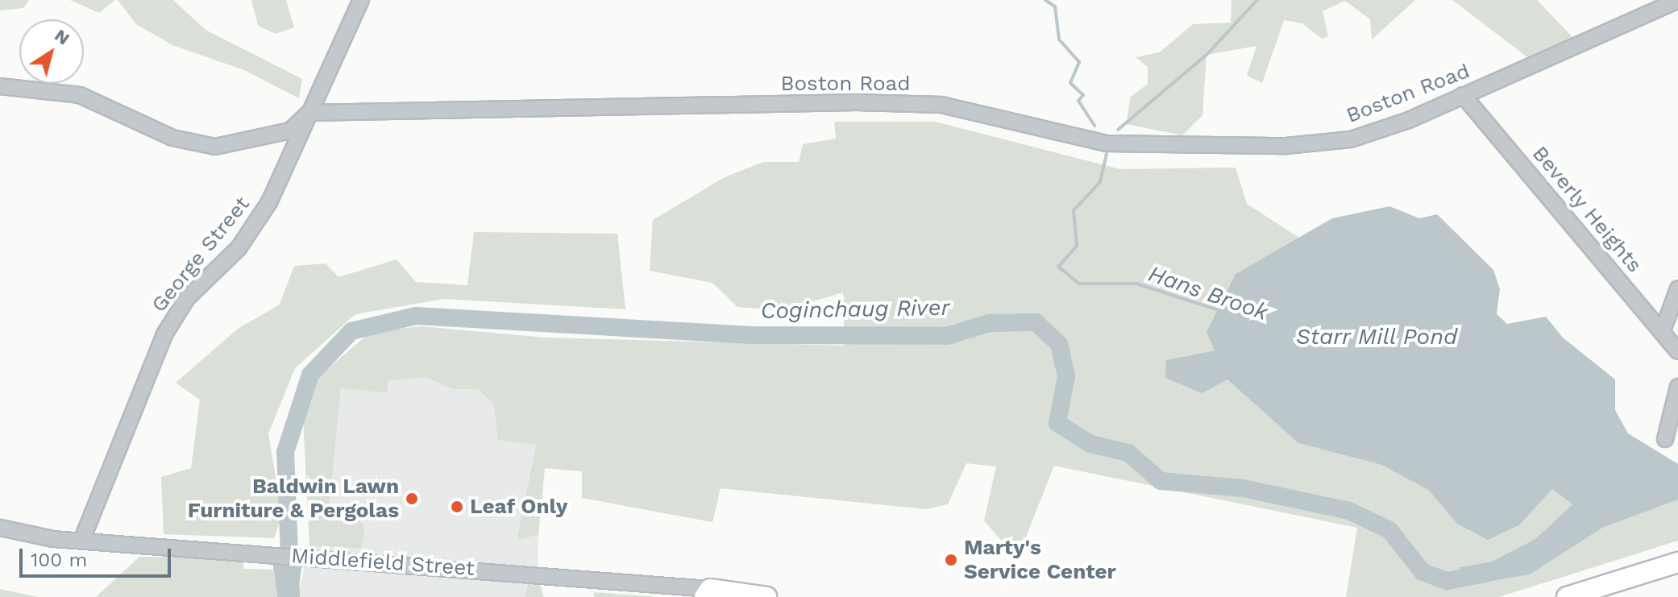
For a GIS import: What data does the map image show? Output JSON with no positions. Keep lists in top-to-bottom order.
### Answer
{
  "streets": {
    "main road": ["Middlefield Street"],
    "street": ["Boston Road", "Beverly Heights", "George Street"]
  },
  "crossings": [
    ["Boston Road", "Beverly Heights"],
    ["Boston Road", "George Street"],
    ["George Street", "Middlefield Street"]
  ],
  "water": ["Hans Brook", "Coginchaug River", "Starr Mill Pond"],
  "places": ["Baldwin Lawn Furniture & Pergolas", "Leaf Only", "Marty's Service Center"],
  "scale_bar": "100 m",
  "north": "top right"
}
